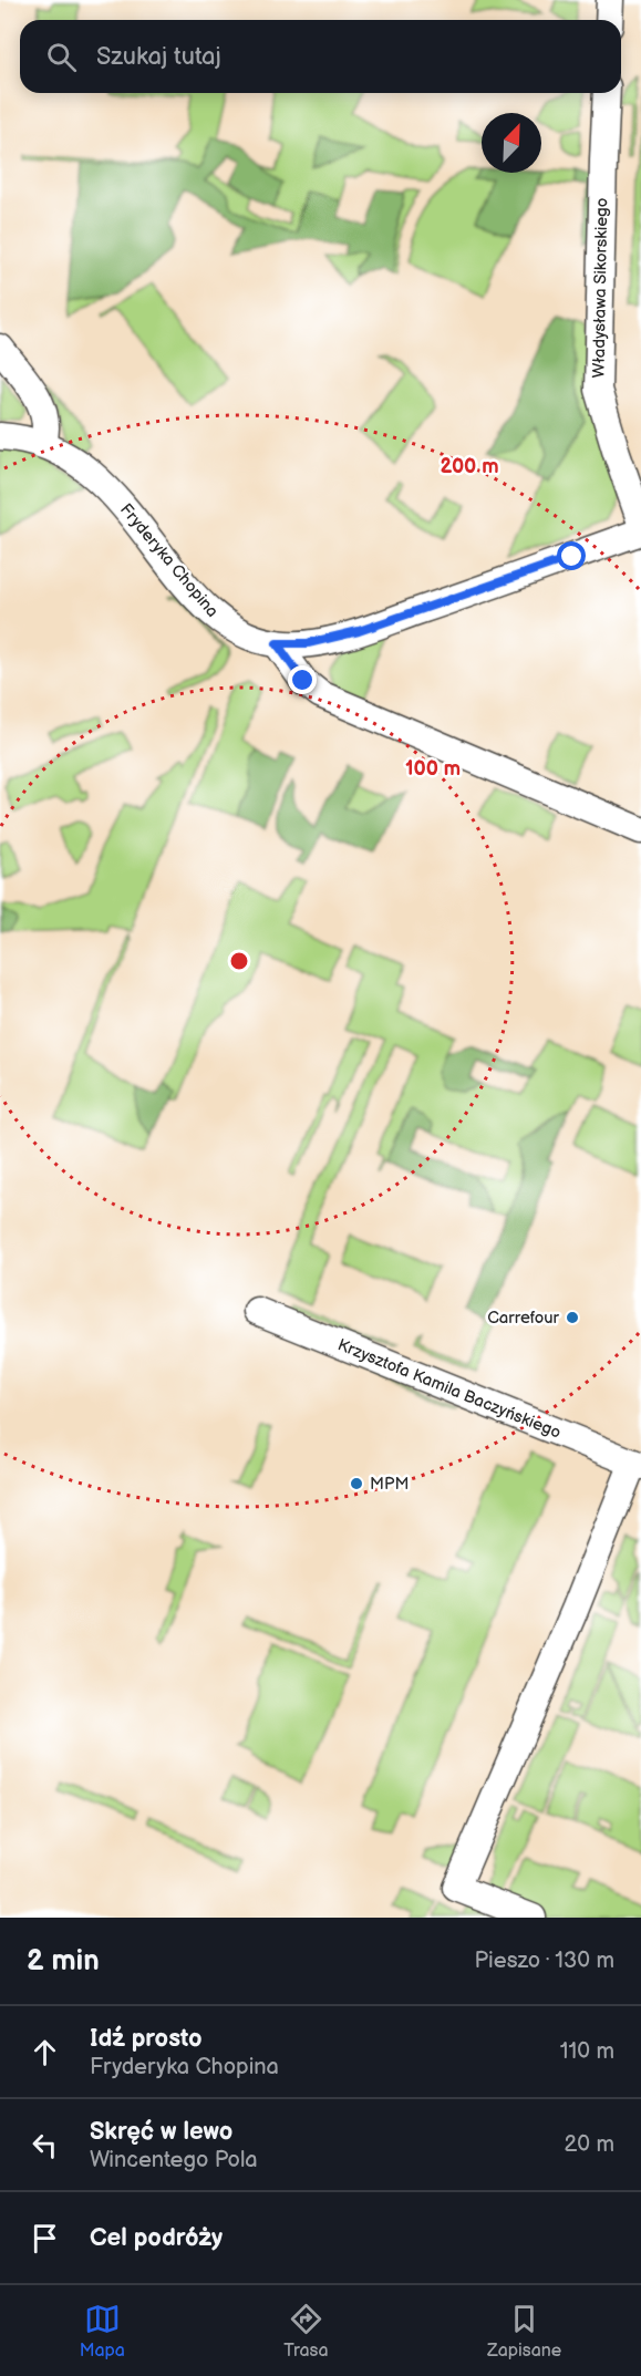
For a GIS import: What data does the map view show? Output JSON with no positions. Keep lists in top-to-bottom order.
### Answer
{
  "streets": {
    "street": ["Władysława Sikorskiego", "Fryderyka Chopina", "Krzysztofa Kamila Baczyńskiego"]
  },
  "places": ["Carrefour", "MPM"],
  "north": "top right",
  "page": {
    "search": "Szukaj tutaj",
    "heading": ["2 min", "Pieszo · 130 m"],
    "list": [
      ["Idź prosto", "Fryderyka Chopina", "110 m"],
      ["Skręć w lewo", "Wincentego Pola", "20 m"],
      "Cel podróży"
    ],
    "nav": ["Mapa", "Trasa", "Zapisane"]
  },
  "rings": ["200 m", "100 m"]
}
